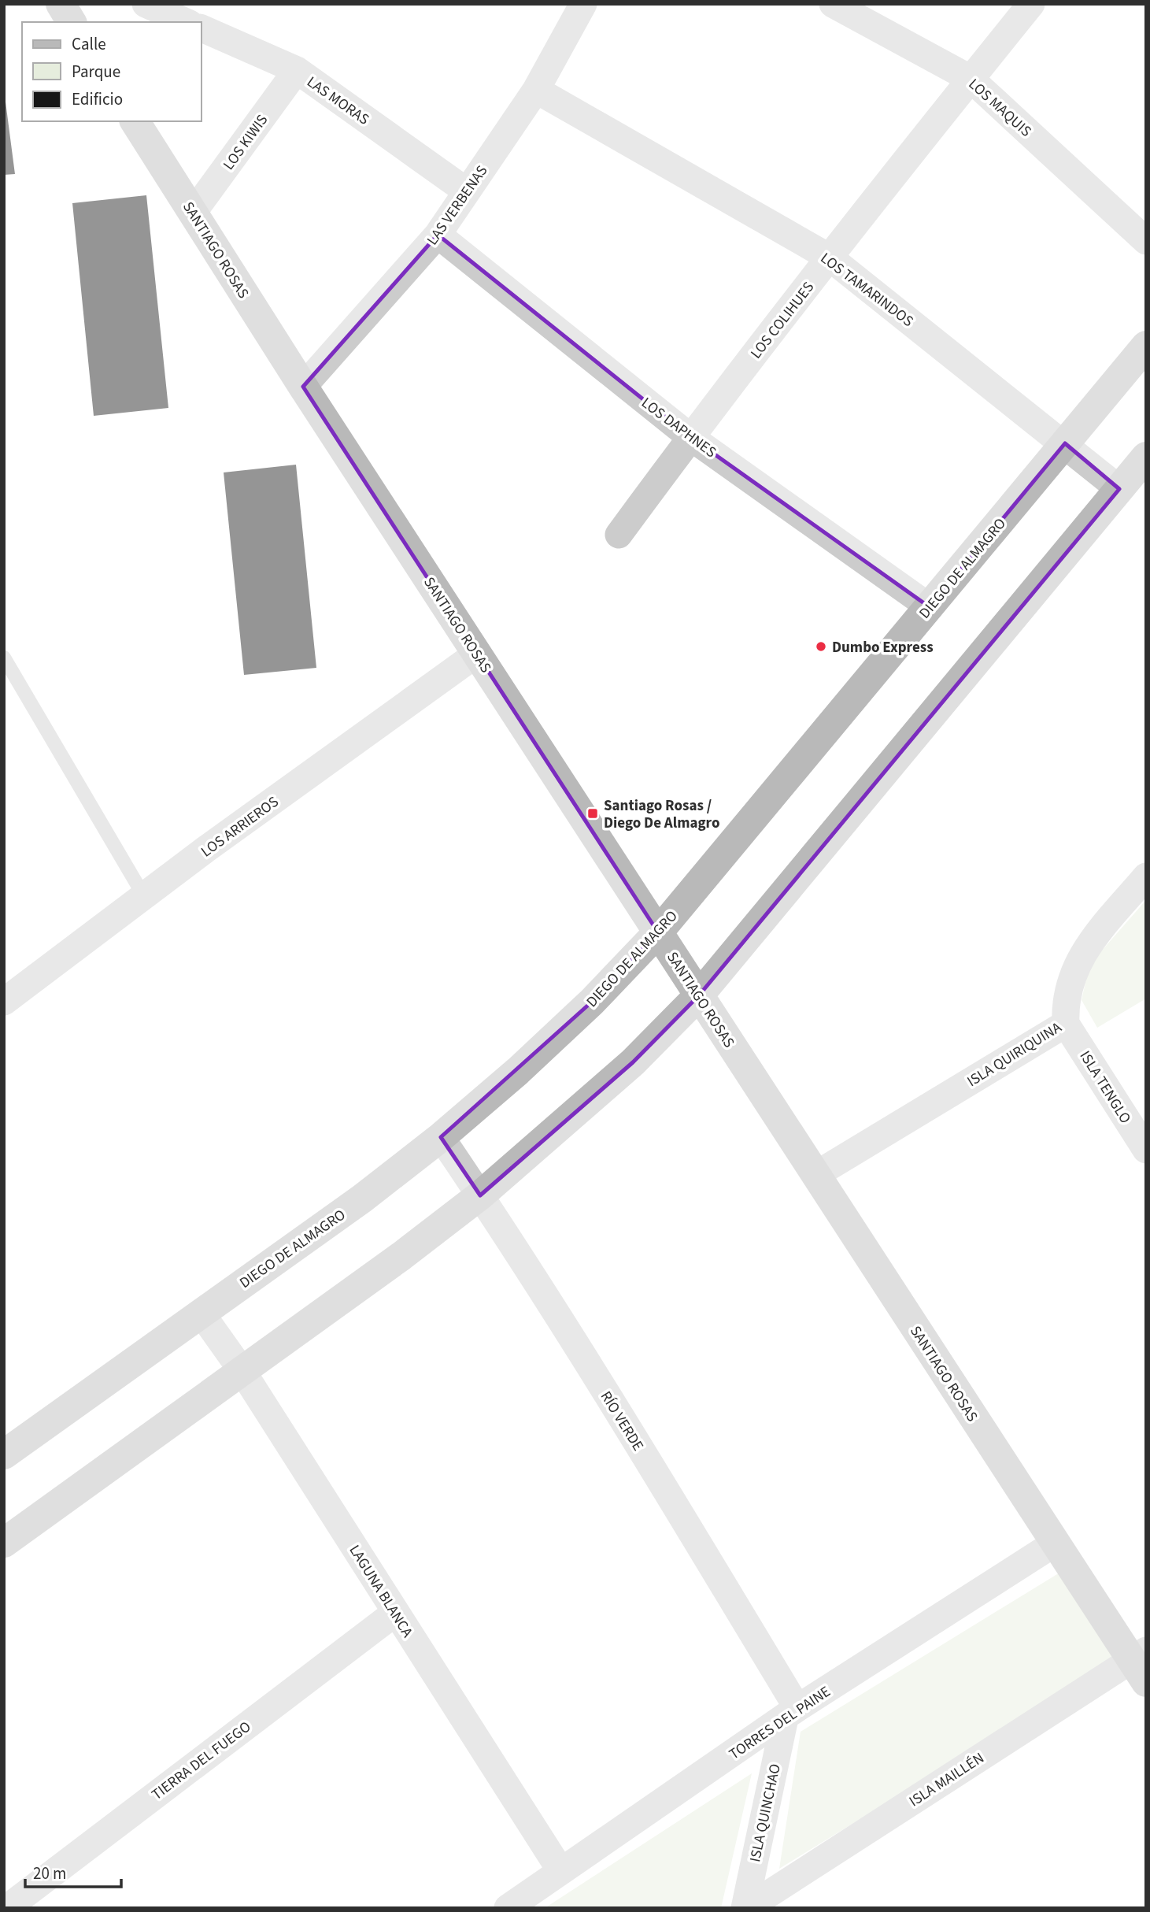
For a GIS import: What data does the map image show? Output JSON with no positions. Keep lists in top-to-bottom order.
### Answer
{
  "streets": {
    "main road": ["SANTIAGO ROSAS", "DIEGO DE ALMAGRO"],
    "street": [
      "LAS MORAS",
      "LOS MAQUIS",
      "LOS KIWIS",
      "LAS VERBENAS",
      "LOS TAMARINDOS",
      "LOS COLIHUES",
      "LOS DAPHNES",
      "LOS ARRIEROS",
      "ISLA QUIRIQUINA",
      "ISLA TENGLO",
      "RÍO VERDE",
      "LAGUNA BLANCA",
      "TORRES DEL PAINE",
      "TIERRA DEL FUEGO",
      "ISLA MAILLÉN",
      "ISLA QUINCHAO"
    ]
  },
  "crossings": [
    ["LAS MORAS", "LOS KIWIS"],
    ["LAS MORAS", "LAS VERBENAS"],
    ["LOS MAQUIS", "LOS COLIHUES"],
    ["LOS KIWIS", "SANTIAGO ROSAS"],
    ["LAS VERBENAS", "SANTIAGO ROSAS"],
    ["LAS VERBENAS", "LOS TAMARINDOS"],
    ["LAS VERBENAS", "LOS DAPHNES"],
    ["SANTIAGO ROSAS", "DIEGO DE ALMAGRO"],
    ["SANTIAGO ROSAS", "LOS ARRIEROS"],
    ["SANTIAGO ROSAS", "ISLA QUIRIQUINA"],
    ["SANTIAGO ROSAS", "TORRES DEL PAINE"],
    ["SANTIAGO ROSAS", "ISLA MAILLÉN"],
    ["LOS TAMARINDOS", "LOS COLIHUES"],
    ["LOS TAMARINDOS", "DIEGO DE ALMAGRO"],
    ["LOS COLIHUES", "LOS DAPHNES"],
    ["LOS DAPHNES", "DIEGO DE ALMAGRO"],
    ["DIEGO DE ALMAGRO", "RÍO VERDE"],
    ["DIEGO DE ALMAGRO", "LAGUNA BLANCA"],
    ["ISLA QUIRIQUINA", "ISLA TENGLO"],
    ["RÍO VERDE", "TORRES DEL PAINE"],
    ["RÍO VERDE", "ISLA QUINCHAO"],
    ["LAGUNA BLANCA", "TORRES DEL PAINE"],
    ["LAGUNA BLANCA", "TIERRA DEL FUEGO"],
    ["TORRES DEL PAINE", "ISLA QUINCHAO"],
    ["ISLA MAILLÉN", "ISLA QUINCHAO"]
  ],
  "places": {
    "other": ["Dumbo Express"],
    "transit": ["Santiago Rosas / Diego De Almagro"]
  },
  "legend": ["Calle", "Parque", "Edificio"],
  "scale_bar": "20 m"
}
